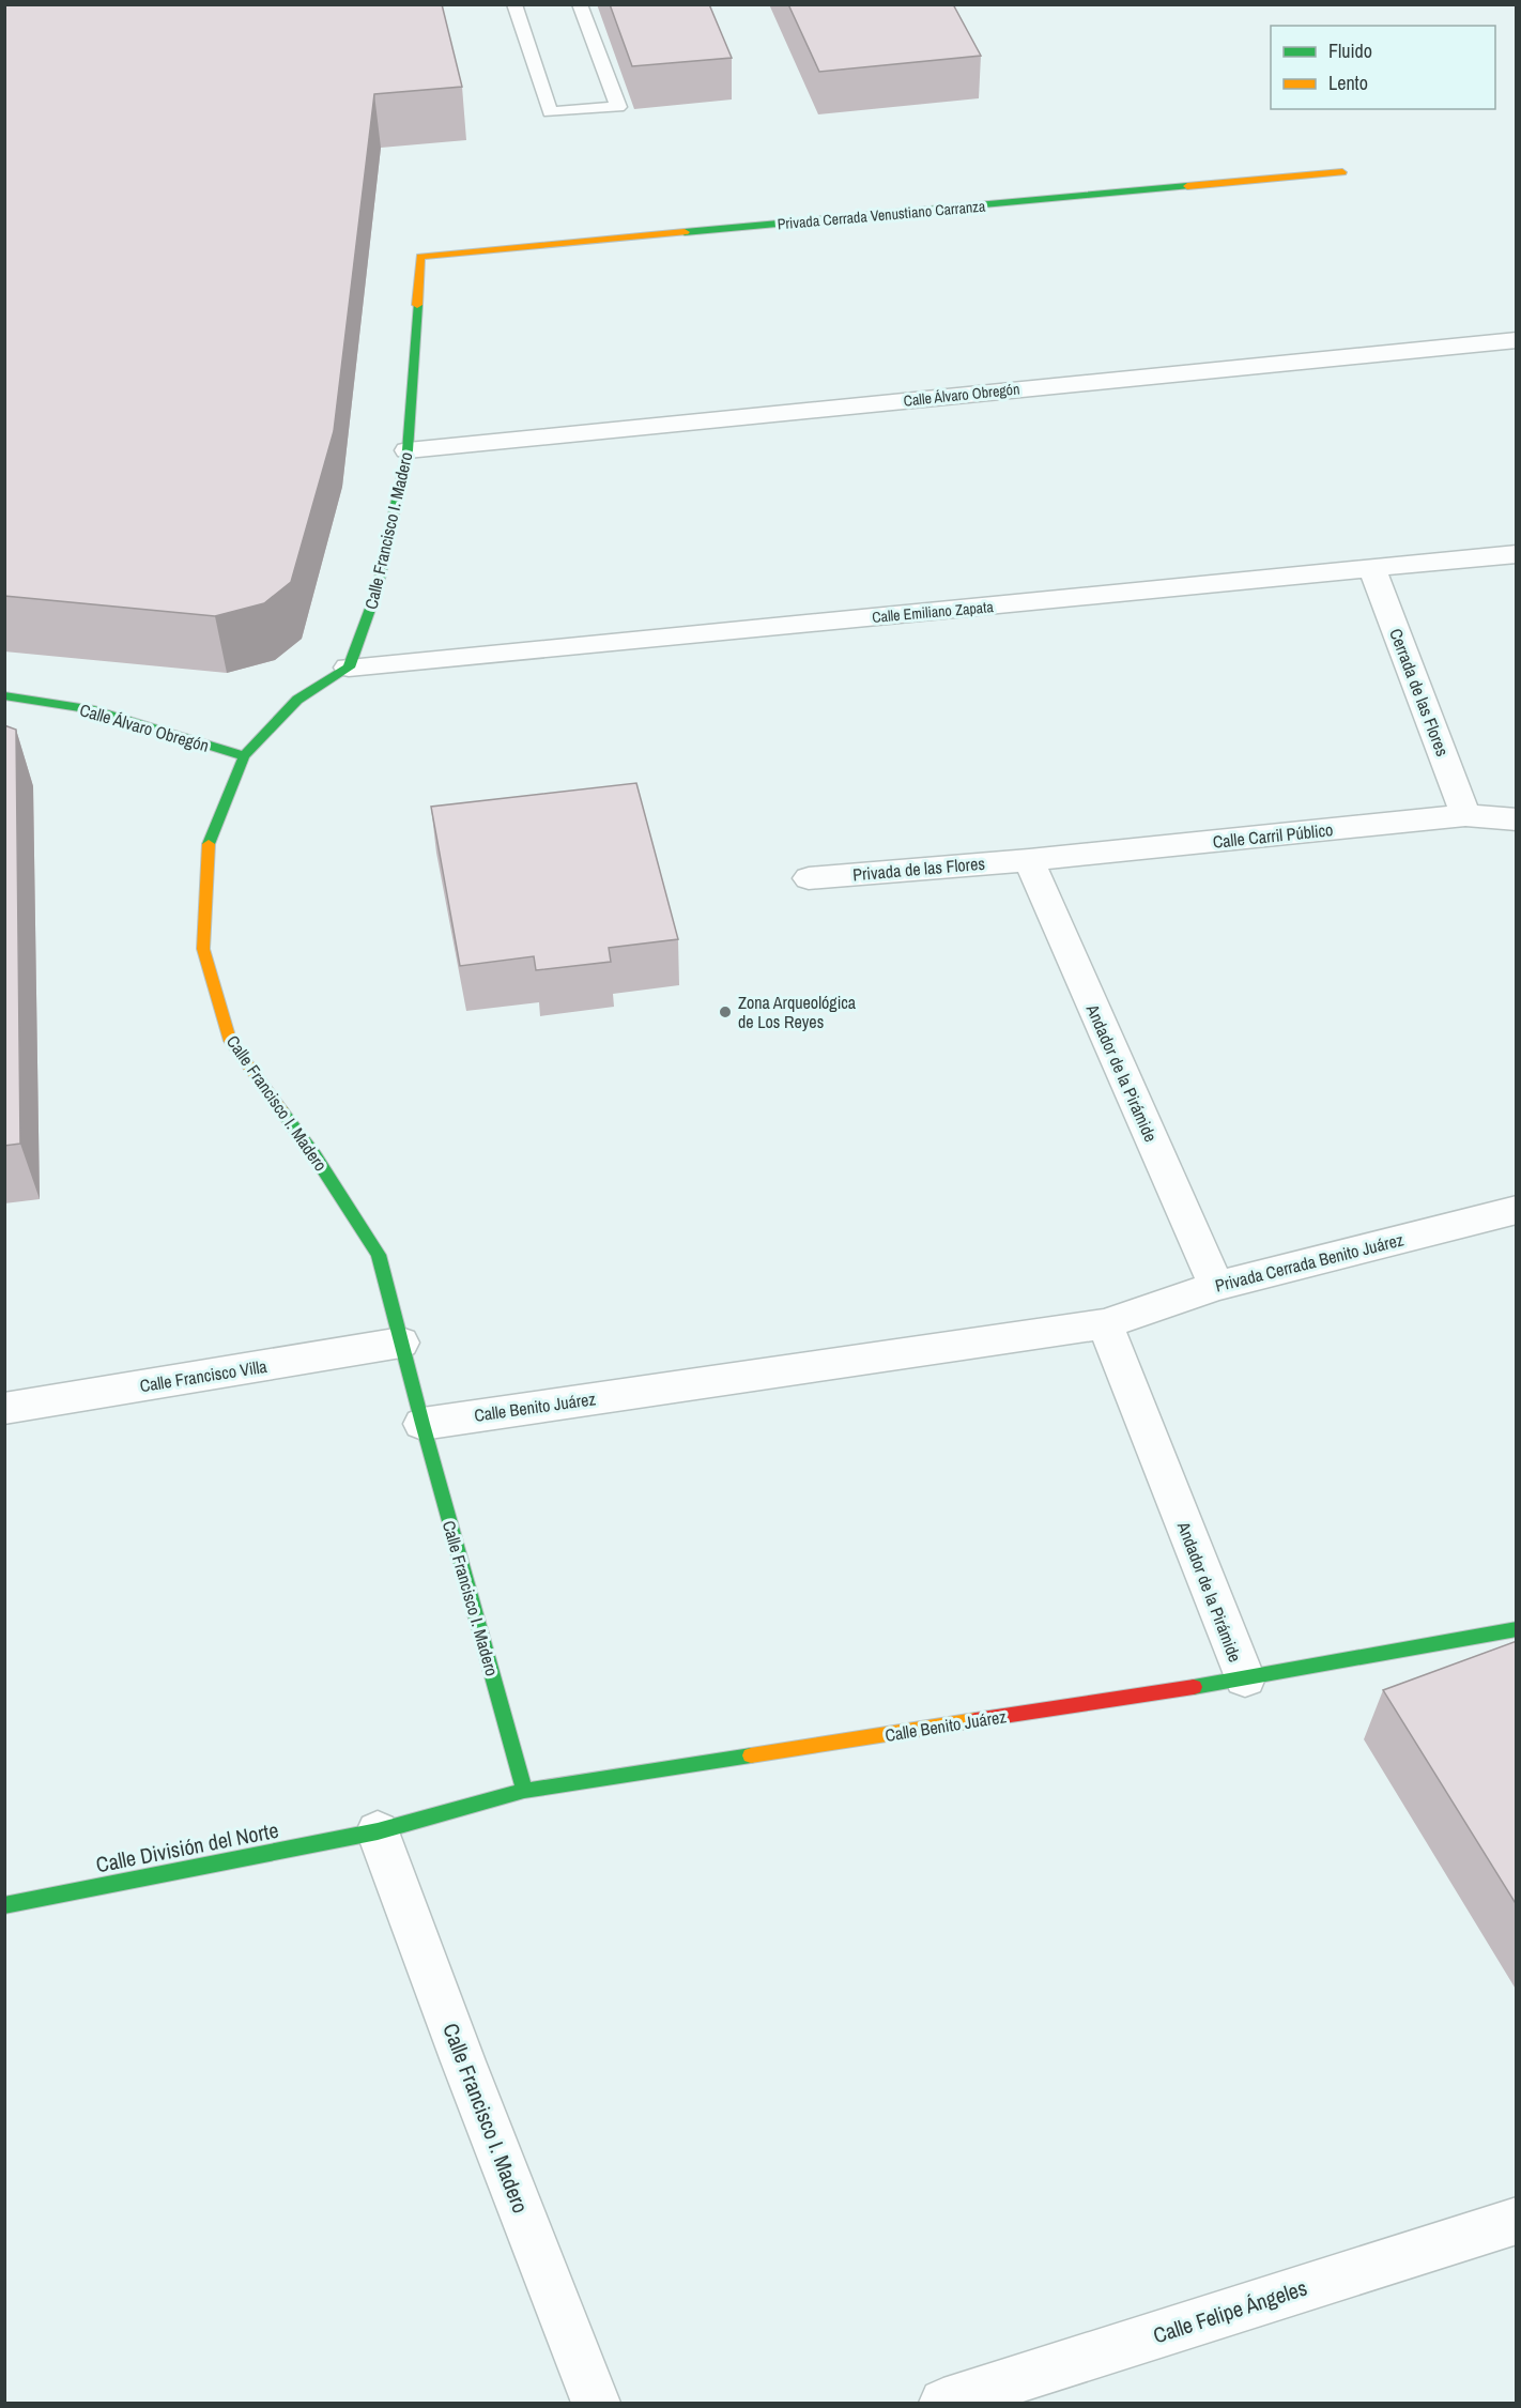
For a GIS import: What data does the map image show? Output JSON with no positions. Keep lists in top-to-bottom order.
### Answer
{
  "streets": {
    "street": [
      "Privada Cerrada Venustiano Carranza",
      "Calle Álvaro Obregón",
      "Calle Francisco I. Madero",
      "Calle Emiliano Zapata",
      "Cerrada de las Flores",
      "Calle Carril Público",
      "Privada de las Flores",
      "Andador de la Pirámide",
      "Privada Cerrada Benito Juárez",
      "Calle Francisco Villa",
      "Calle Benito Juárez",
      "Calle División del Norte",
      "Calle Felipe Ángeles"
    ]
  },
  "crossings": [
    ["Privada Cerrada Venustiano Carranza", "Calle Francisco I. Madero"],
    ["Calle Álvaro Obregón", "Calle Francisco I. Madero"],
    ["Calle Francisco I. Madero", "Calle Emiliano Zapata"],
    ["Calle Francisco I. Madero", "Calle Francisco Villa"],
    ["Calle Francisco I. Madero", "Calle Benito Juárez"],
    ["Calle Francisco I. Madero", "Calle División del Norte"],
    ["Calle Emiliano Zapata", "Cerrada de las Flores"],
    ["Cerrada de las Flores", "Calle Carril Público"],
    ["Calle Carril Público", "Privada de las Flores"],
    ["Calle Carril Público", "Andador de la Pirámide"],
    ["Privada de las Flores", "Andador de la Pirámide"],
    ["Andador de la Pirámide", "Privada Cerrada Benito Juárez"],
    ["Andador de la Pirámide", "Calle Benito Juárez"],
    ["Privada Cerrada Benito Juárez", "Calle Benito Juárez"],
    ["Calle Benito Juárez", "Calle División del Norte"]
  ],
  "places": ["Zona Arqueológica de Los Reyes"],
  "legend": ["Fluido", "Lento"]
}
